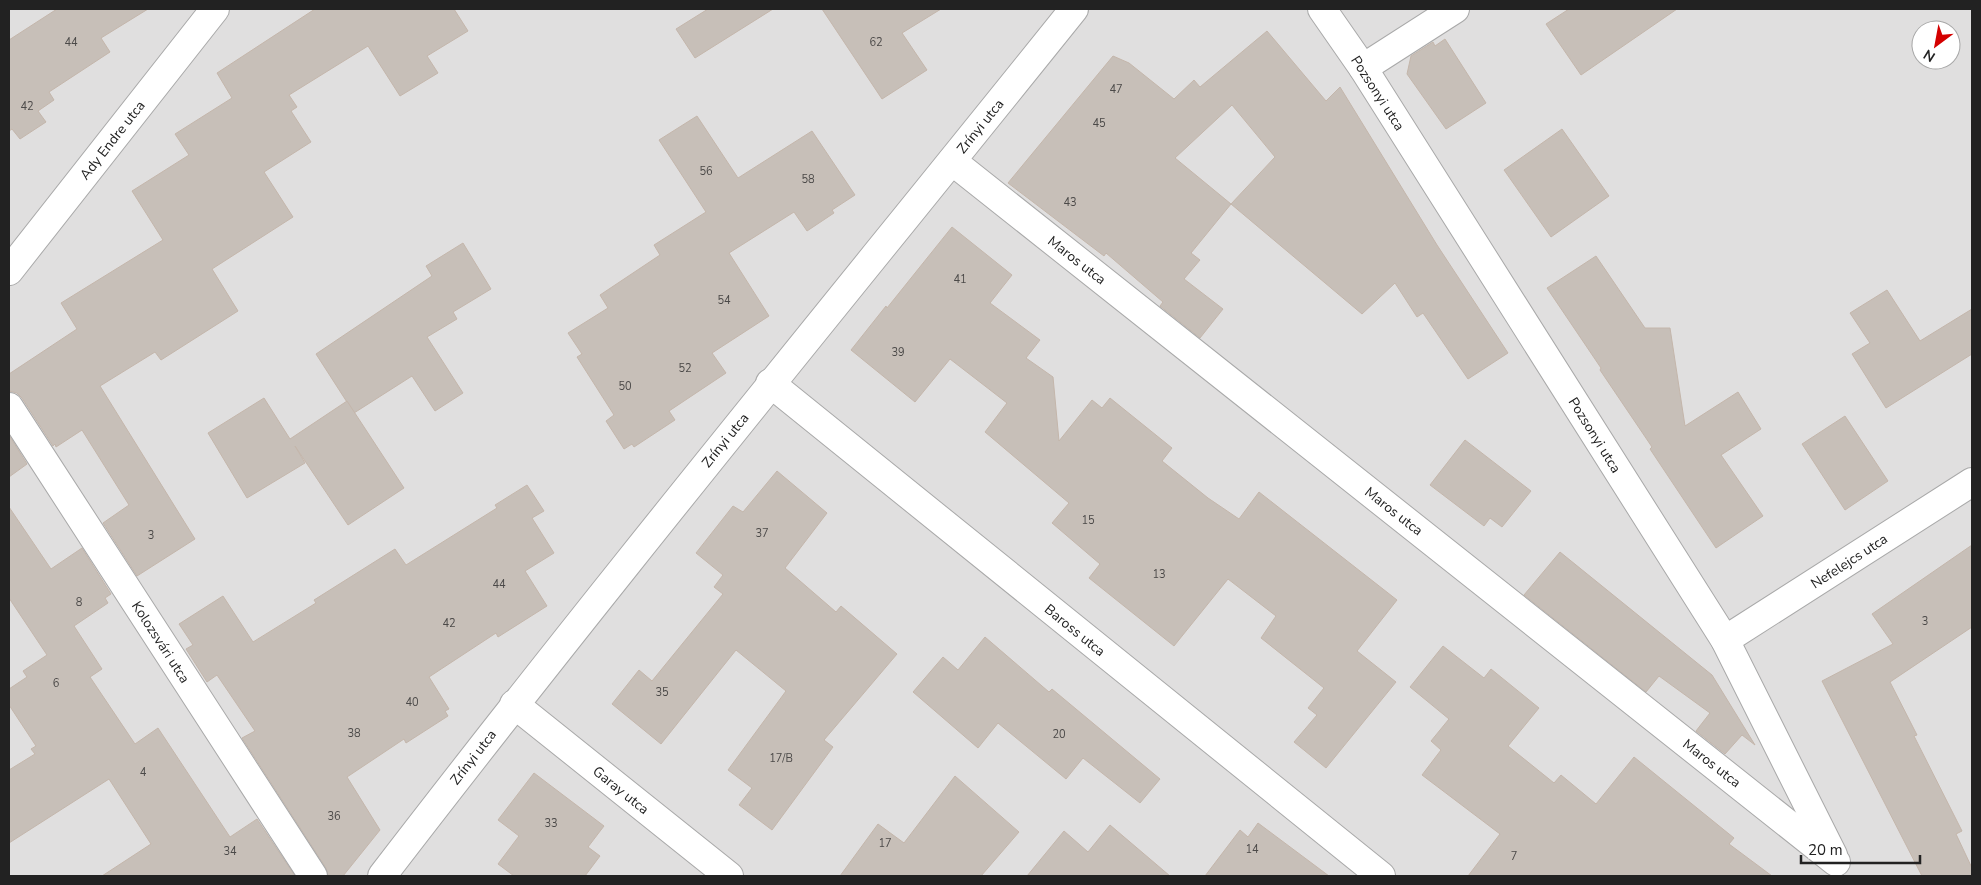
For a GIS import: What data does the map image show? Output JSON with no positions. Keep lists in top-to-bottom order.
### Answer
{
  "streets": {
    "street": [
      "Pozsonyi utca",
      "Zrínyi utca",
      "Ady Endre utca",
      "Maros utca",
      "Nefelejcs utca",
      "Baross utca",
      "Kolozsvári utca",
      "Garay utca"
    ]
  },
  "crossings": [
    ["Pozsonyi utca", "Maros utca"],
    ["Pozsonyi utca", "Nefelejcs utca"],
    ["Zrínyi utca", "Maros utca"],
    ["Zrínyi utca", "Baross utca"],
    ["Zrínyi utca", "Garay utca"]
  ],
  "house_numbers": [
    "44",
    "62",
    "47",
    "42",
    "45",
    "56",
    "58",
    "43",
    "41",
    "54",
    "39",
    "52",
    "50",
    "15",
    "37",
    "3",
    "13",
    "44",
    "8",
    "3",
    "42",
    "6",
    "35",
    "40",
    "38",
    "20",
    "17/B",
    "4",
    "36",
    "33",
    "17",
    "14",
    "34",
    "7"
  ],
  "scale_bar": "20 m",
  "north": "bottom left"
}
